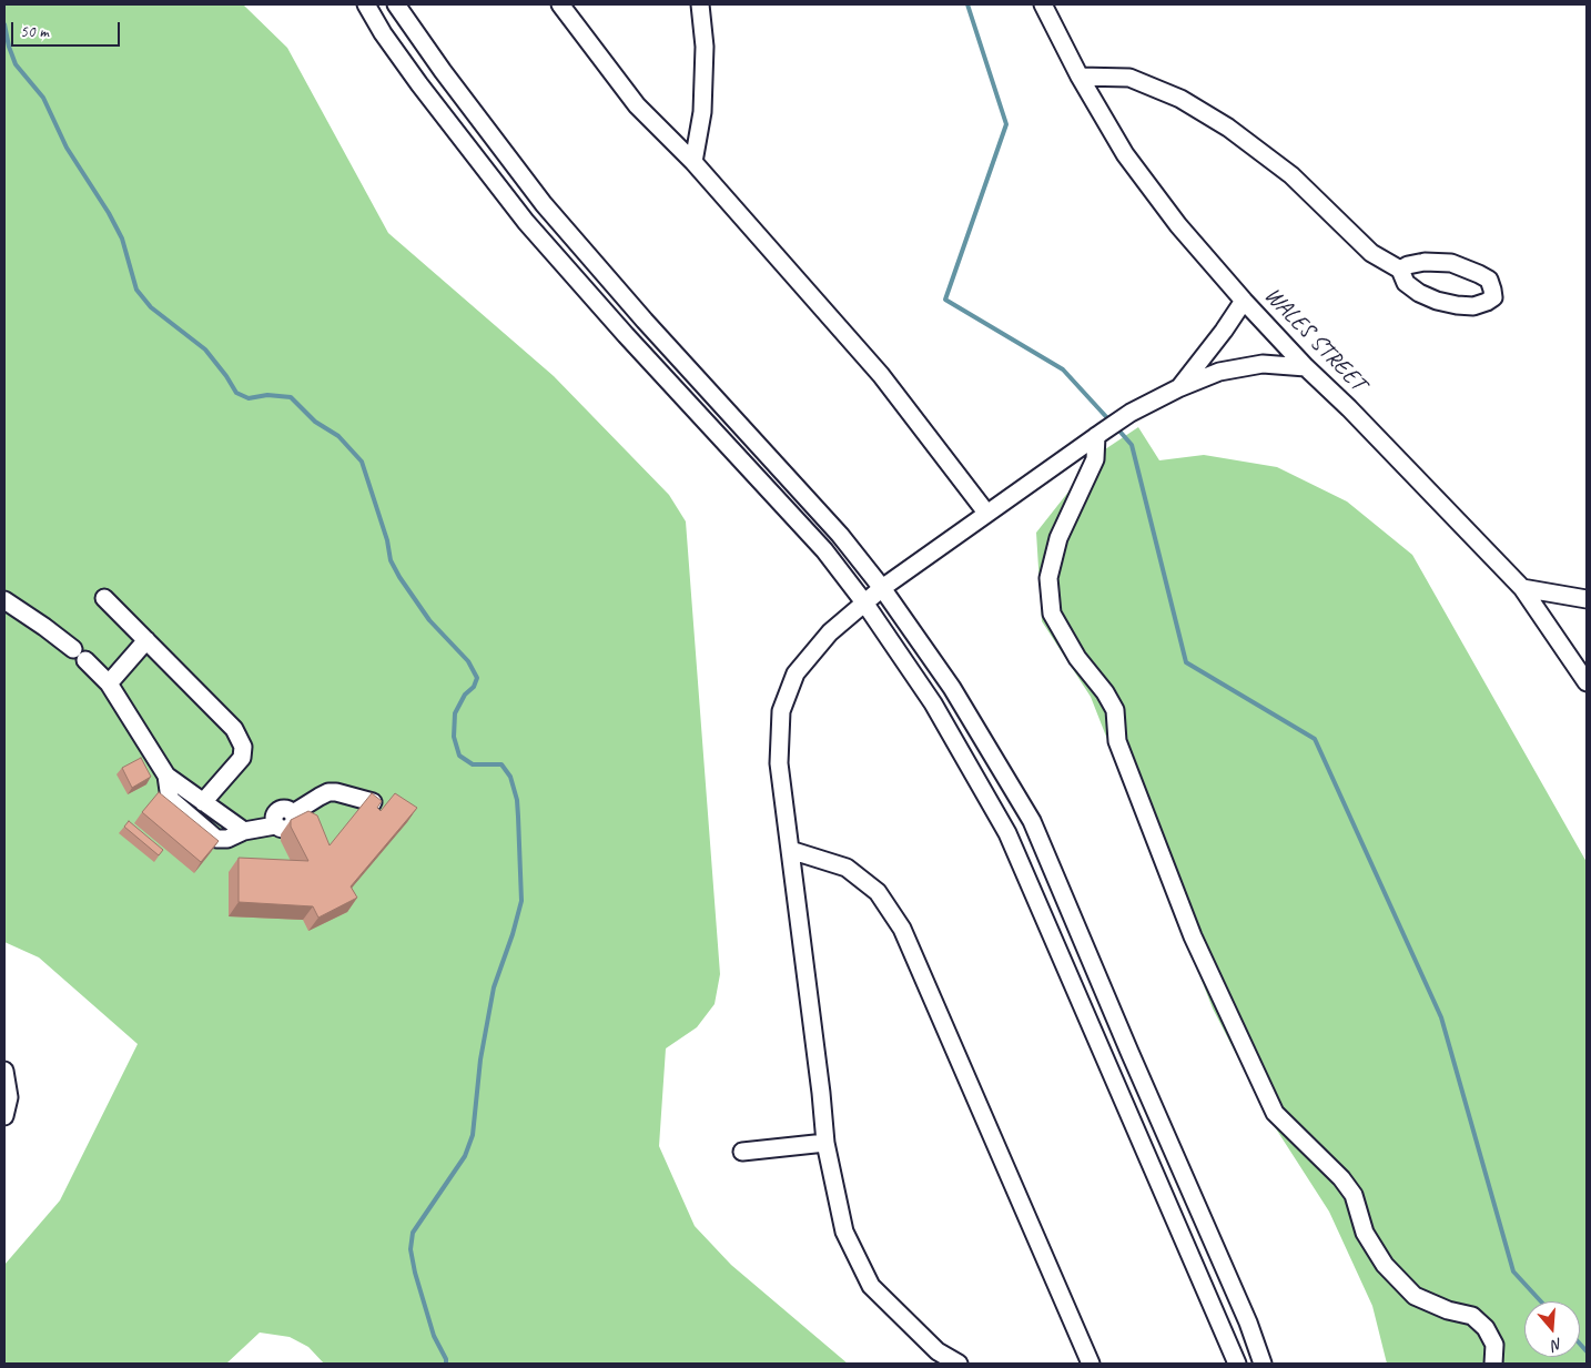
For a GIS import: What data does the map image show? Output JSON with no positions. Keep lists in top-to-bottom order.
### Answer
{
  "streets": {
    "street": ["WALES STREET"]
  },
  "scale_bar": "50 m",
  "north": "bottom"
}
